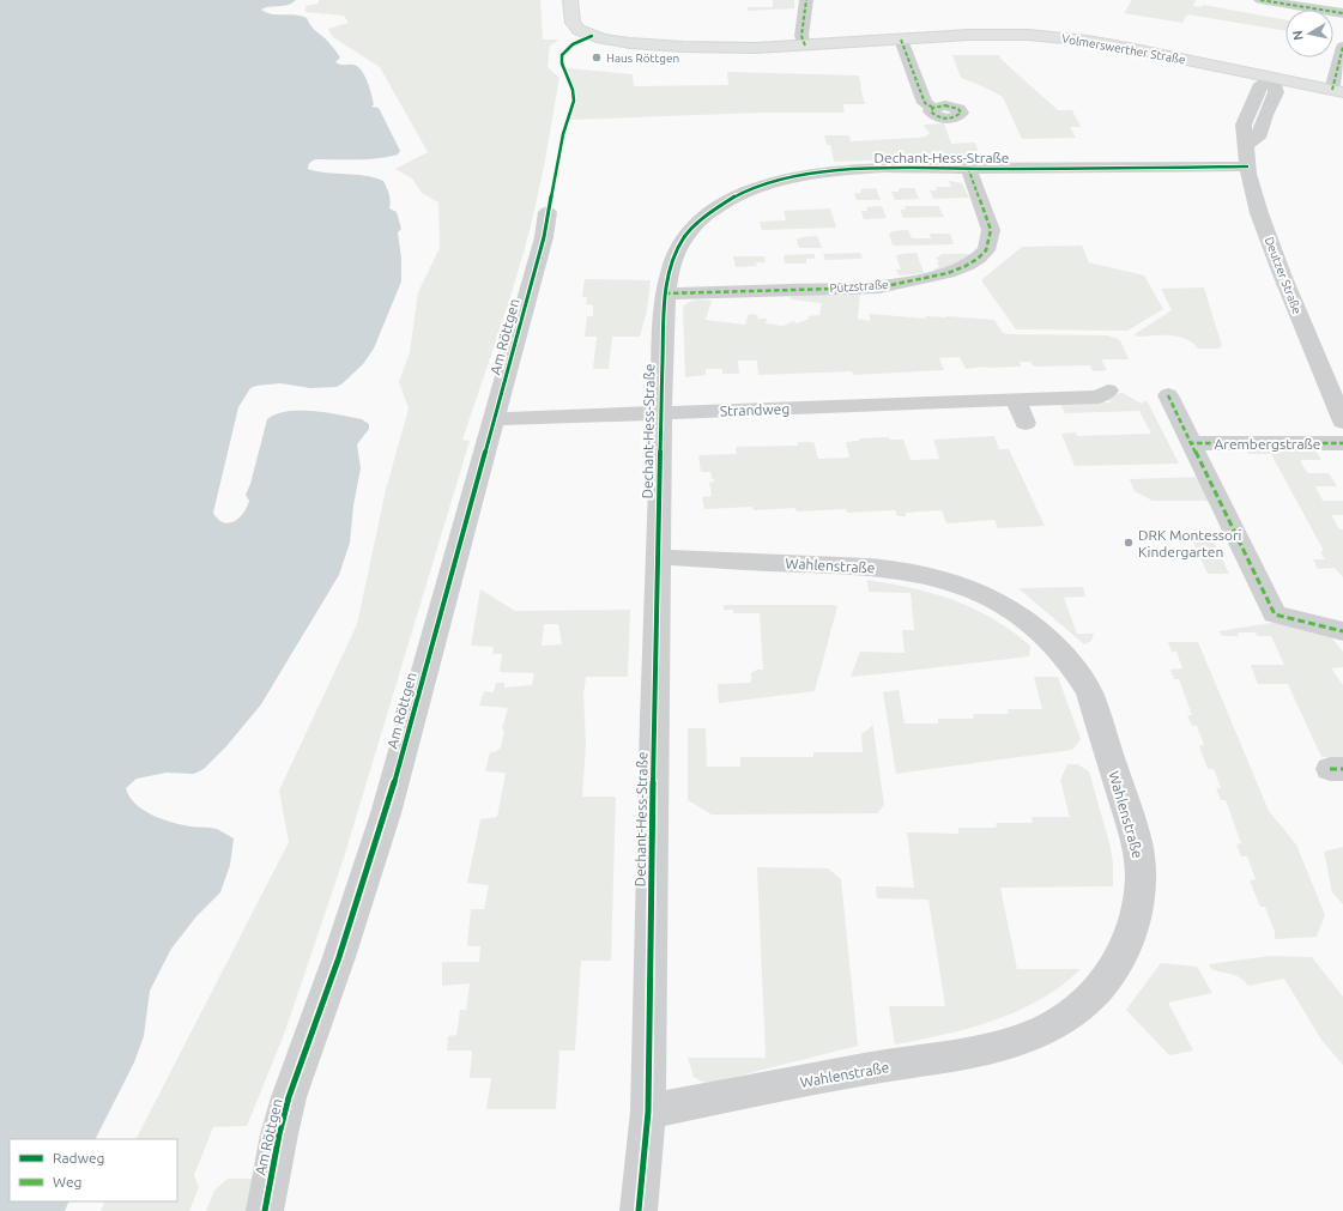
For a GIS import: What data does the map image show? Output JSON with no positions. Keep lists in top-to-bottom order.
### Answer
{
  "streets": {
    "street": [
      "Volmerswerther Straße",
      "Dechant-Hess-Straße",
      "Deutzer Straße",
      "Pützstraße",
      "Am Röttgen",
      "Strandweg",
      "Arembergstraße",
      "Wahlenstraße"
    ]
  },
  "crossings": [
    ["Dechant-Hess-Straße", "Deutzer Straße"],
    ["Dechant-Hess-Straße", "Pützstraße"],
    ["Dechant-Hess-Straße", "Strandweg"],
    ["Dechant-Hess-Straße", "Wahlenstraße"],
    ["Am Röttgen", "Strandweg"]
  ],
  "places": ["Haus Röttgen", "DRK Montessori Kindergarten"],
  "legend": ["Radweg", "Weg"],
  "north": "left"
}
